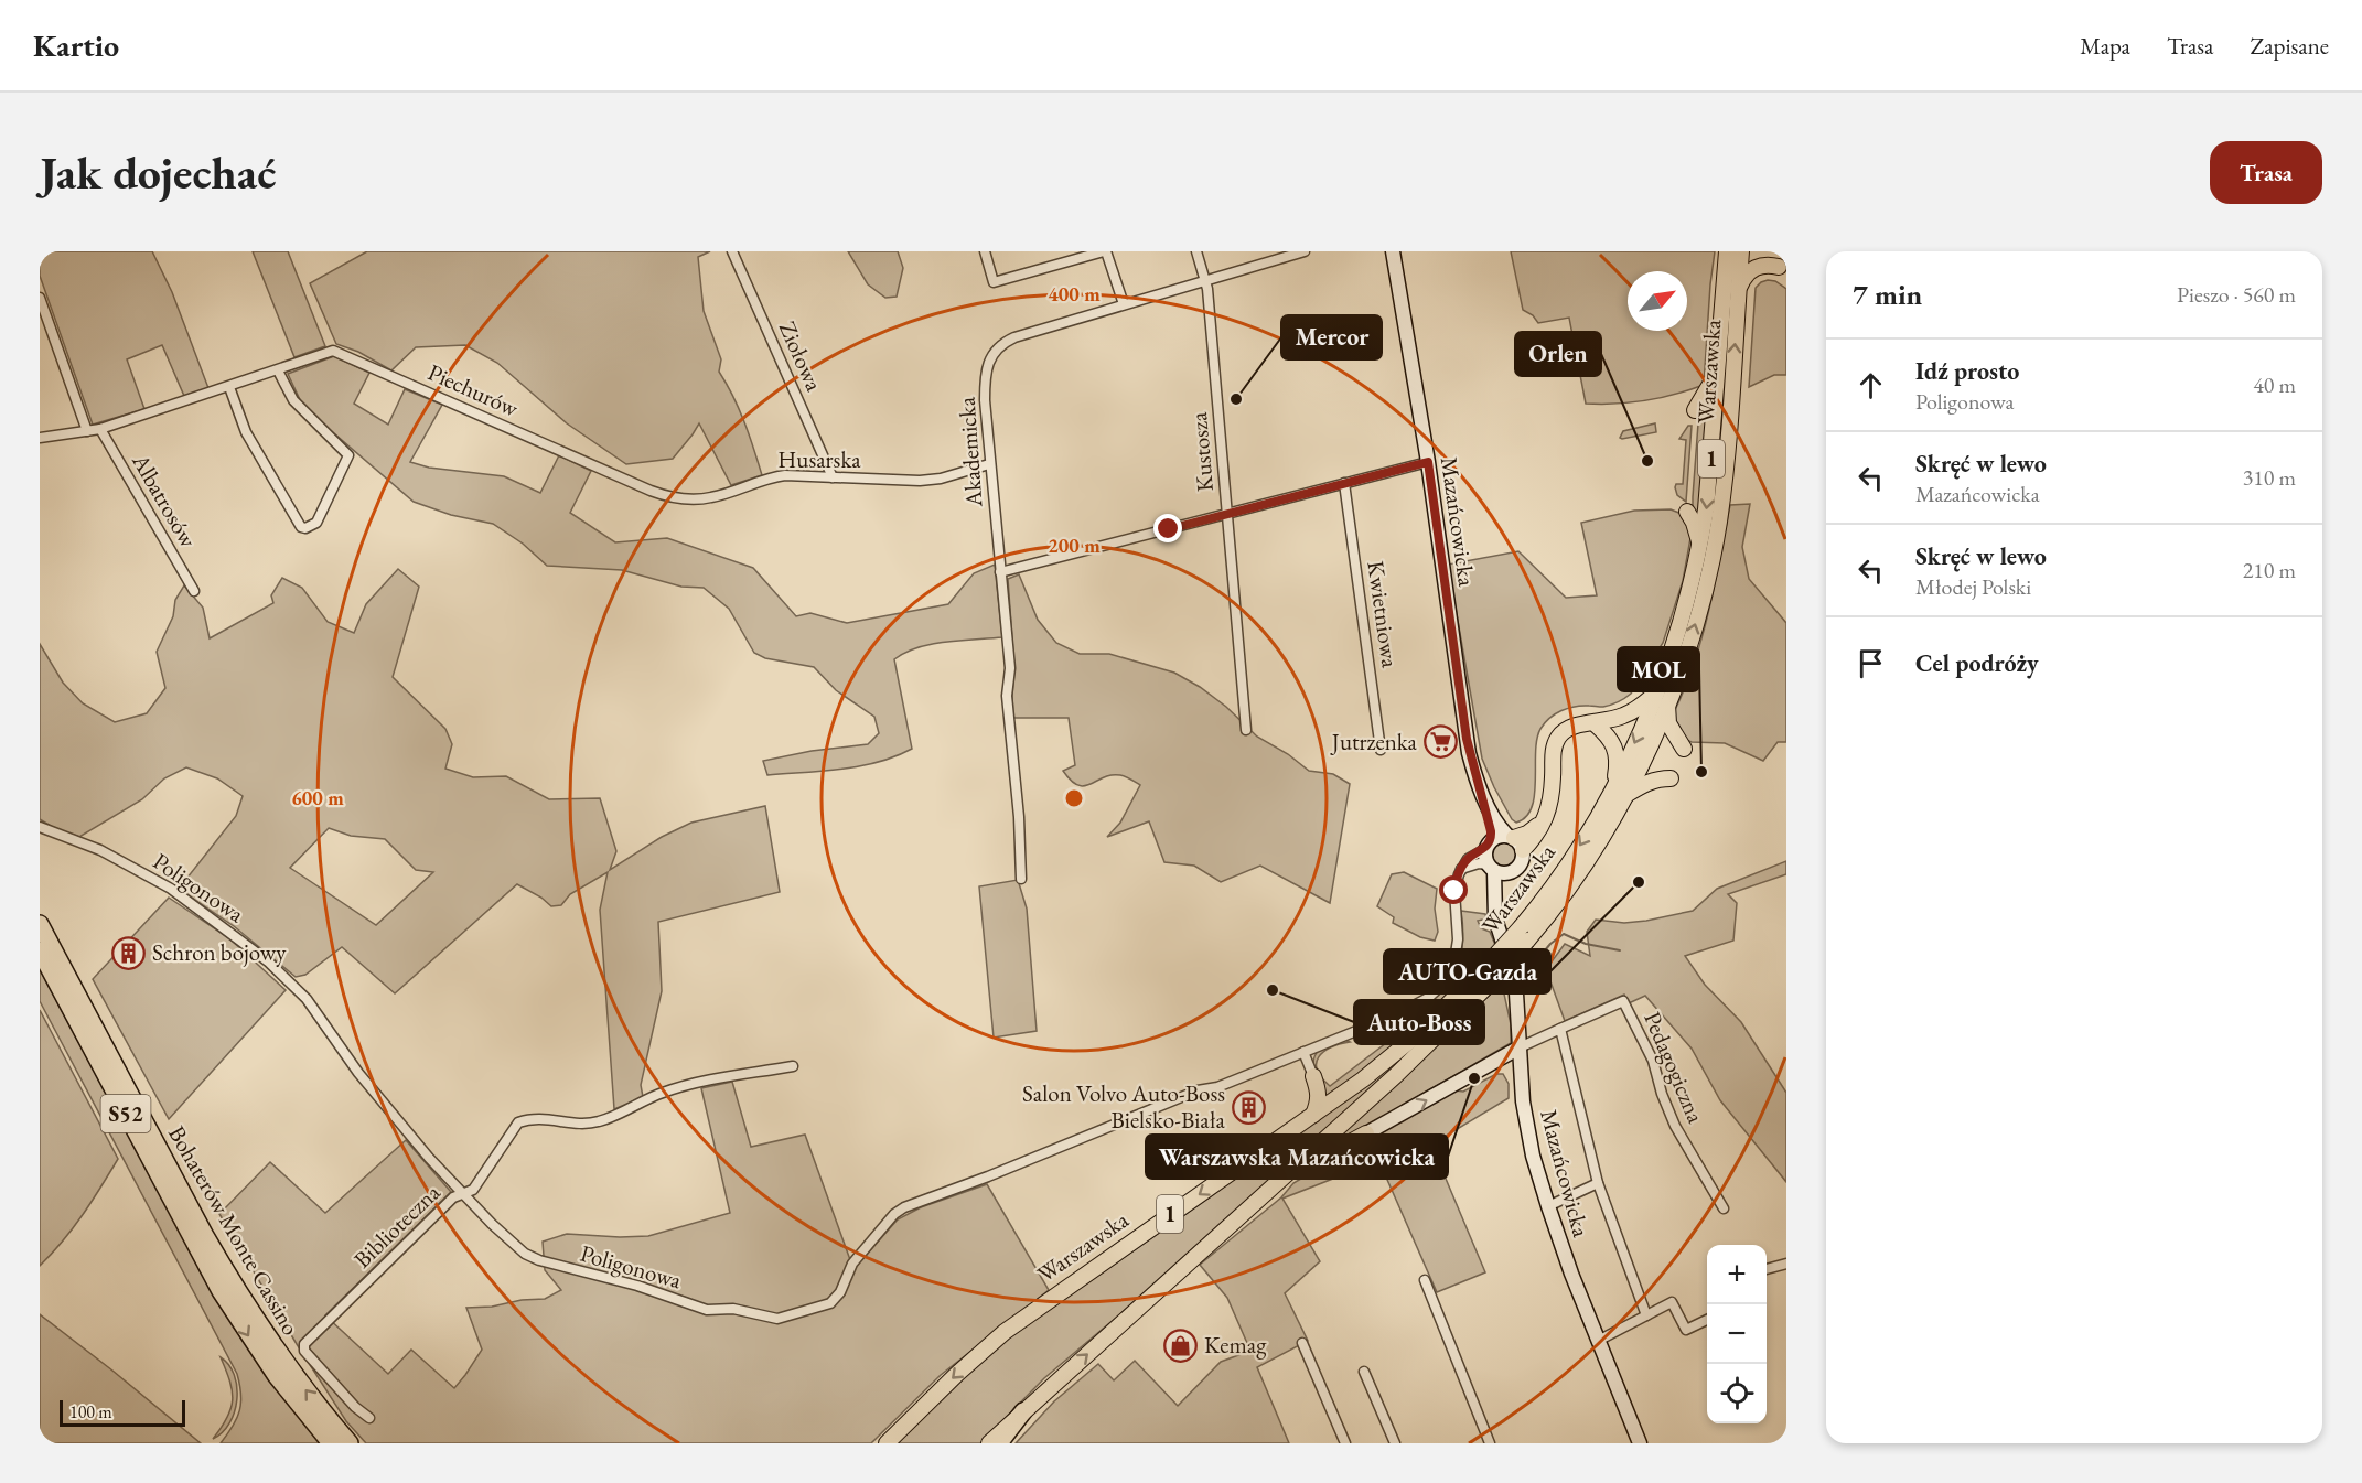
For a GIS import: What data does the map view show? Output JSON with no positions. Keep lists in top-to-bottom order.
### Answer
{
  "streets": {
    "highway": ["S52", "Bohaterów Monte Cassino"],
    "main road": ["Warszawska", "1"],
    "street": [
      "Ziołowa",
      "Piechurów",
      "Akademicka",
      "Kustosza",
      "Husarska",
      "Albatrosów",
      "Mazańcowicka",
      "Kwietniowa",
      "Poligonowa",
      "Pedagogiczna",
      "Biblioteczna"
    ]
  },
  "crossings": [
    ["Ziołowa", "Husarska"],
    ["Piechurów", "Husarska"],
    ["Piechurów", "Albatrosów"],
    ["Akademicka", "Kustosza"],
    ["Akademicka", "Husarska"],
    ["Mazańcowicka", "Pedagogiczna"],
    ["Poligonowa", "Biblioteczna"]
  ],
  "places": {
    "other": [
      "Mercor",
      "Orlen",
      "MOL",
      "AUTO-Gazda",
      "Auto-Boss",
      "Warszawska Mazańcowicka"
    ],
    "supermarket": ["Jutrzenka"],
    "building": ["Schron bojowy", "Salon Volvo Auto-Boss Bielsko-Biała"],
    "shop": ["Kemag"]
  },
  "scale_bar": "100 m",
  "north": "top right",
  "page": {
    "header": "Kartio",
    "nav": ["Mapa", "Trasa", "Zapisane"],
    "buttons": "Trasa",
    "title": "Jak dojechać",
    "heading": ["7 min", "Pieszo · 560 m"],
    "list": [
      ["Idź prosto", "Poligonowa", "40 m"],
      ["Skręć w lewo", "Mazańcowicka", "310 m"],
      ["Skręć w lewo", "Młodej Polski", "210 m"],
      "Cel podróży"
    ],
    "map_buttons": ["+", "−"],
    "scale": "100 m"
  },
  "rings": ["400 m", "200 m", "600 m"]
}
